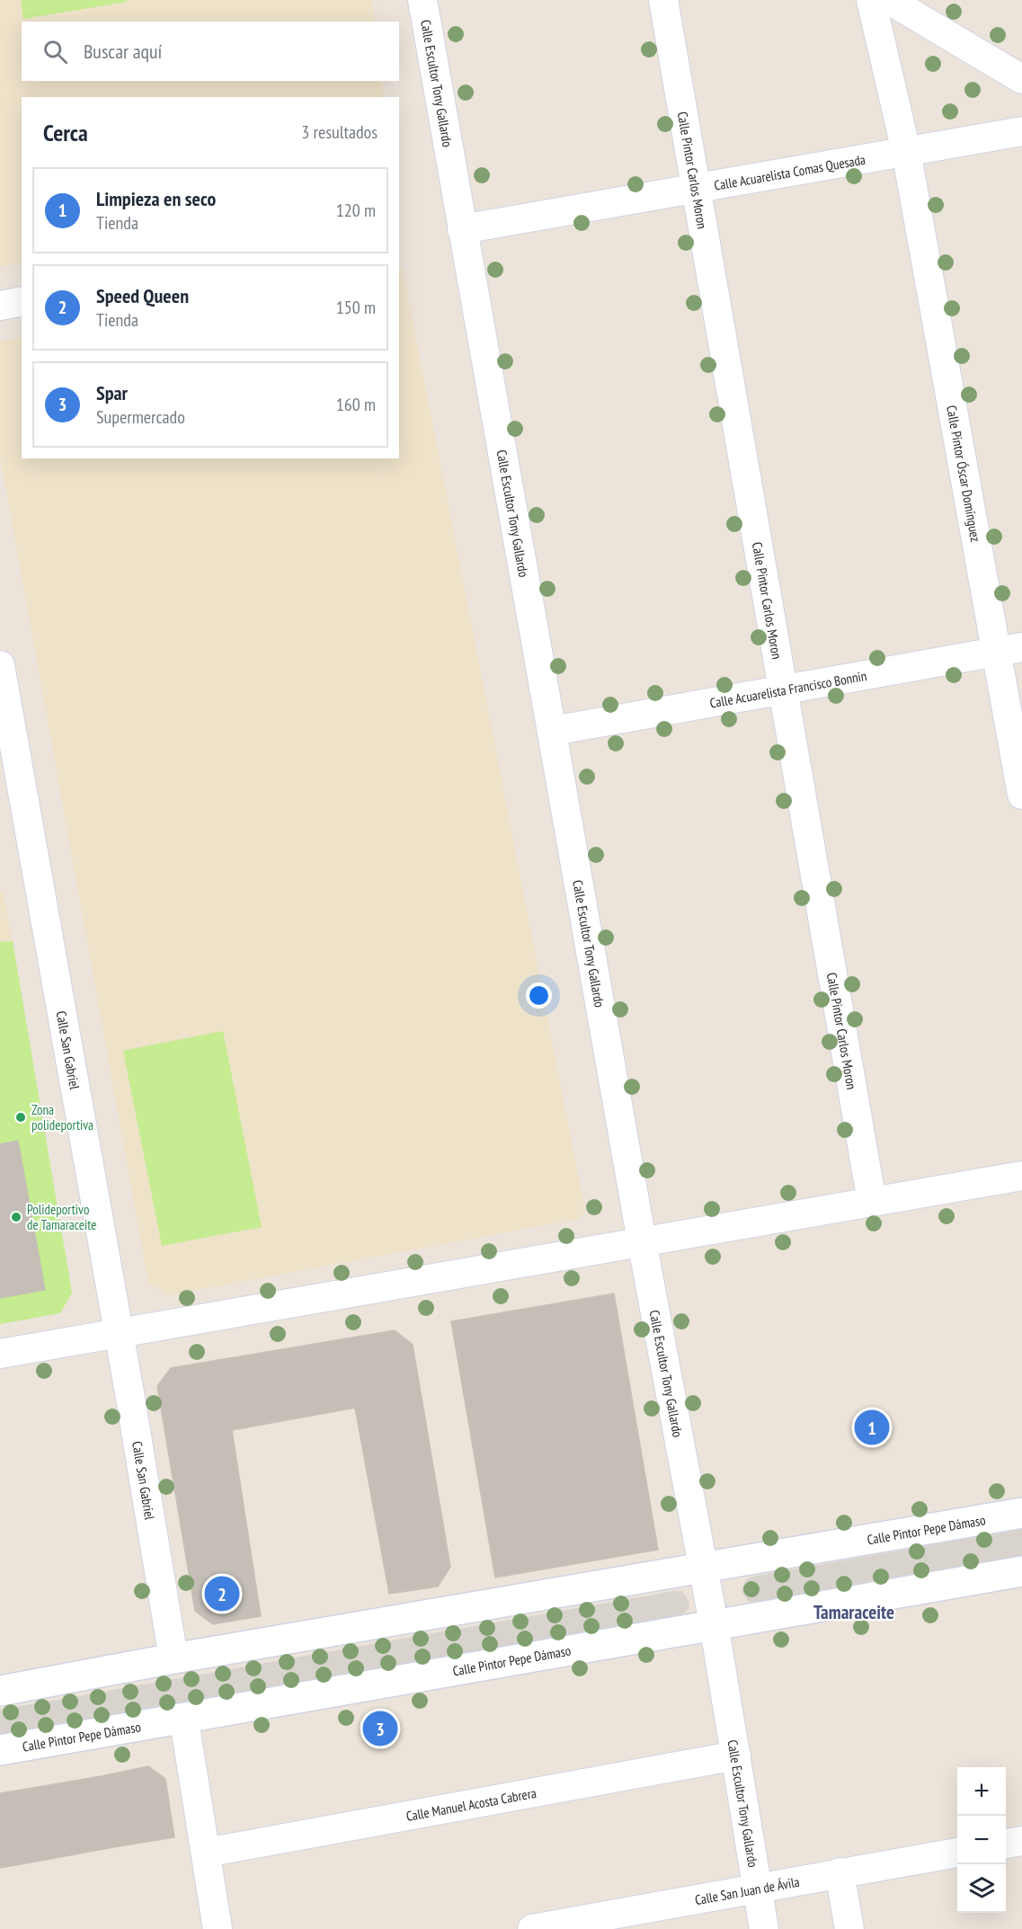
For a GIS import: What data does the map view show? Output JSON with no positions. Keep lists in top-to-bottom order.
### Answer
{
  "streets": {
    "street": [
      "Calle Escultor Tony Gallardo",
      "Calle Pintor Carlos Moron",
      "Calle Acuarelista Comas Quesada",
      "Calle Pintor Óscar Domínguez",
      "Calle Acuarelista Francisco Bonnin",
      "Calle San Gabriel",
      "Calle Pintor Pepe Dámaso",
      "Calle Manuel Acosta Cabrera",
      "Calle San Juan de Ávila"
    ]
  },
  "crossings": [
    ["Calle Escultor Tony Gallardo", "Calle Acuarelista Comas Quesada"],
    ["Calle Escultor Tony Gallardo", "Calle Acuarelista Francisco Bonnin"],
    ["Calle Escultor Tony Gallardo", "Calle Pintor Pepe Dámaso"],
    ["Calle Escultor Tony Gallardo", "Calle Manuel Acosta Cabrera"],
    ["Calle Escultor Tony Gallardo", "Calle San Juan de Ávila"],
    ["Calle Pintor Carlos Moron", "Calle Acuarelista Comas Quesada"],
    ["Calle Pintor Carlos Moron", "Calle Acuarelista Francisco Bonnin"],
    ["Calle Acuarelista Comas Quesada", "Calle Pintor Óscar Domínguez"],
    ["Calle Pintor Óscar Domínguez", "Calle Acuarelista Francisco Bonnin"],
    ["Calle San Gabriel", "Calle Pintor Pepe Dámaso"]
  ],
  "districts": ["Tamaraceite"],
  "places": ["Zona polideportiva", "Polideportivo de Tamaraceite"],
  "page": {
    "search": "Buscar aquí",
    "heading": ["Cerca", "3 resultados"],
    "list": [
      {
        "mark": "1",
        "name": "Limpieza en seco",
        "note": "Tienda",
        "value": "120 m"
      },
      {
        "mark": "2",
        "name": "Speed Queen",
        "note": "Tienda",
        "value": "150 m"
      },
      {
        "mark": "3",
        "name": "Spar",
        "note": "Supermercado",
        "value": "160 m"
      }
    ],
    "pins": ["1", "2", "3"],
    "map_buttons": ["+", "−"]
  }
}
